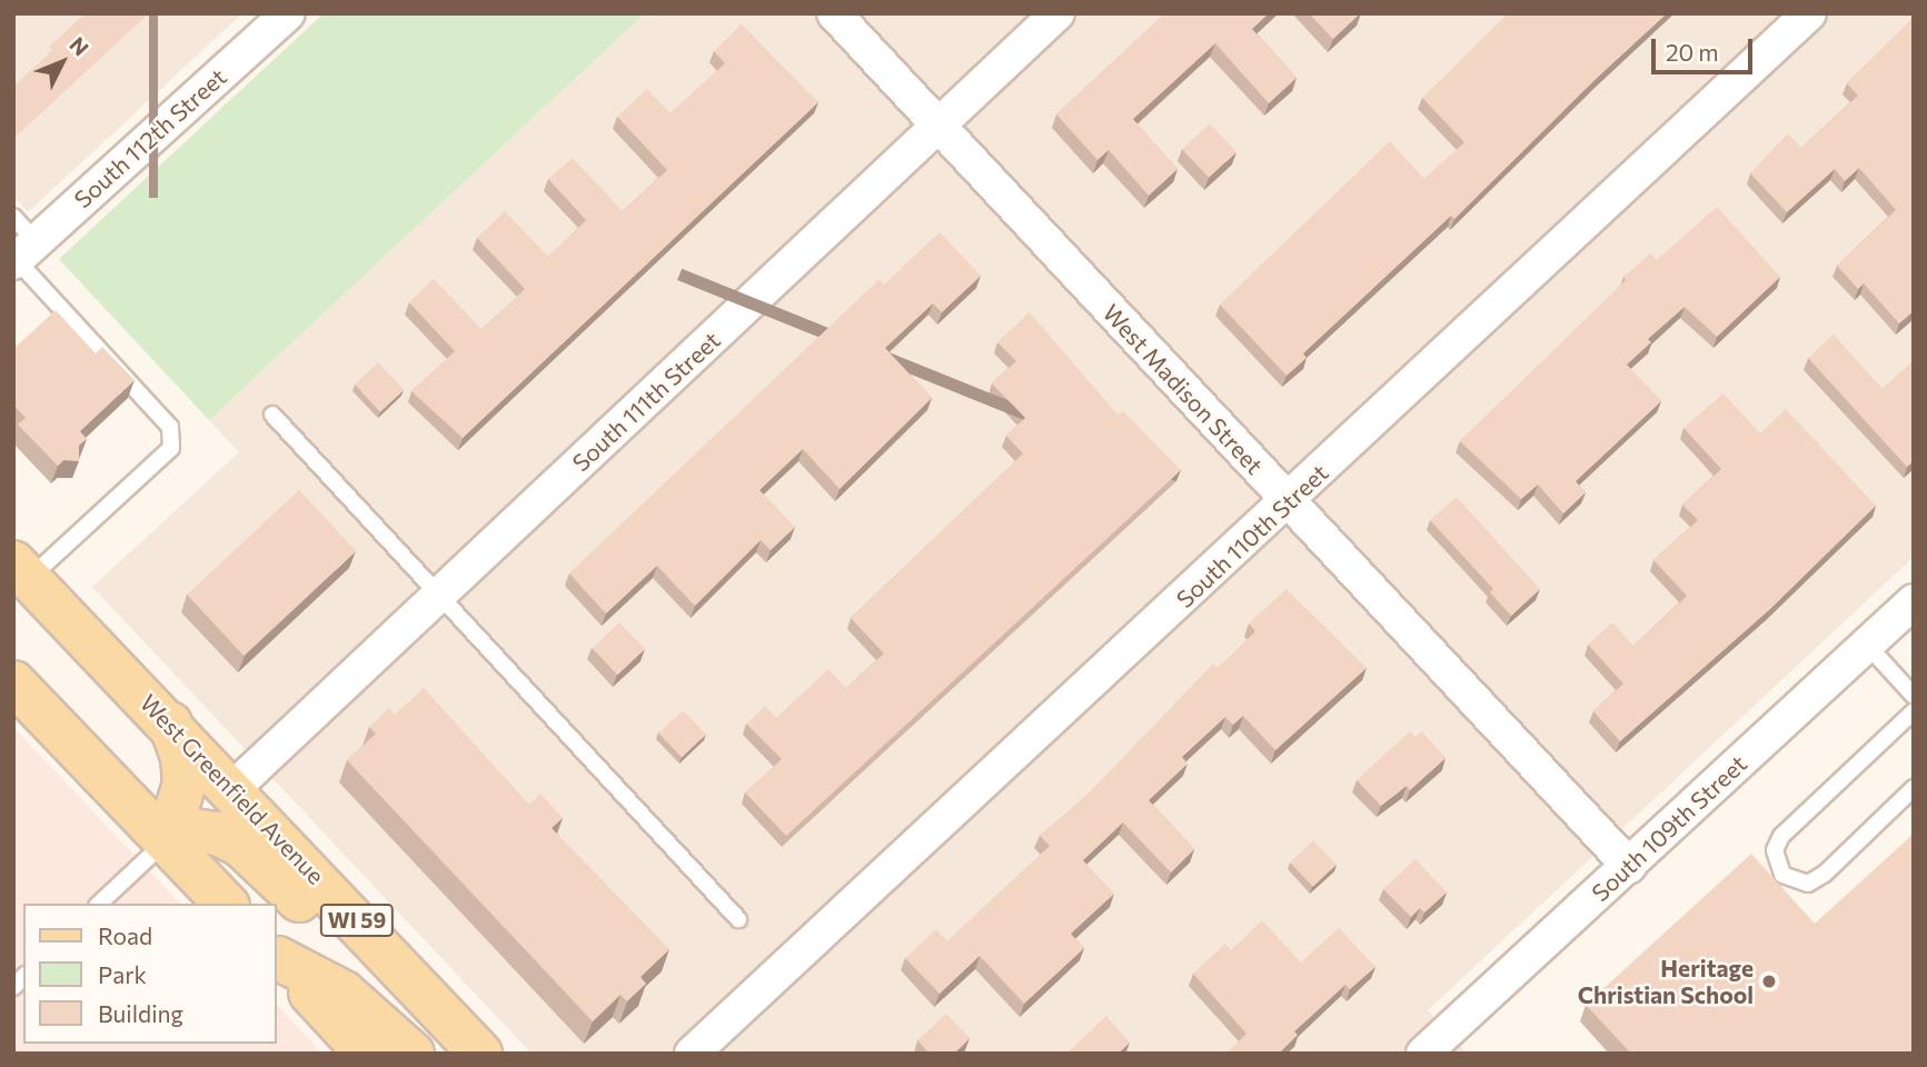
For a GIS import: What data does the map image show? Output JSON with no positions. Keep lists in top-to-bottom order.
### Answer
{
  "streets": {
    "main road": ["West Greenfield Avenue", "WI 59"],
    "street": [
      "South 112th Street",
      "West Madison Street",
      "South 111th Street",
      "South 110th Street",
      "South 109th Street"
    ]
  },
  "crossings": [
    ["West Madison Street", "South 111th Street"],
    ["West Madison Street", "South 110th Street"],
    ["West Madison Street", "South 109th Street"],
    ["South 111th Street", "West Greenfield Avenue"]
  ],
  "places": ["Heritage Christian School"],
  "legend": ["Road", "Park", "Building"],
  "scale_bar": "20 m",
  "north": "top right"
}
